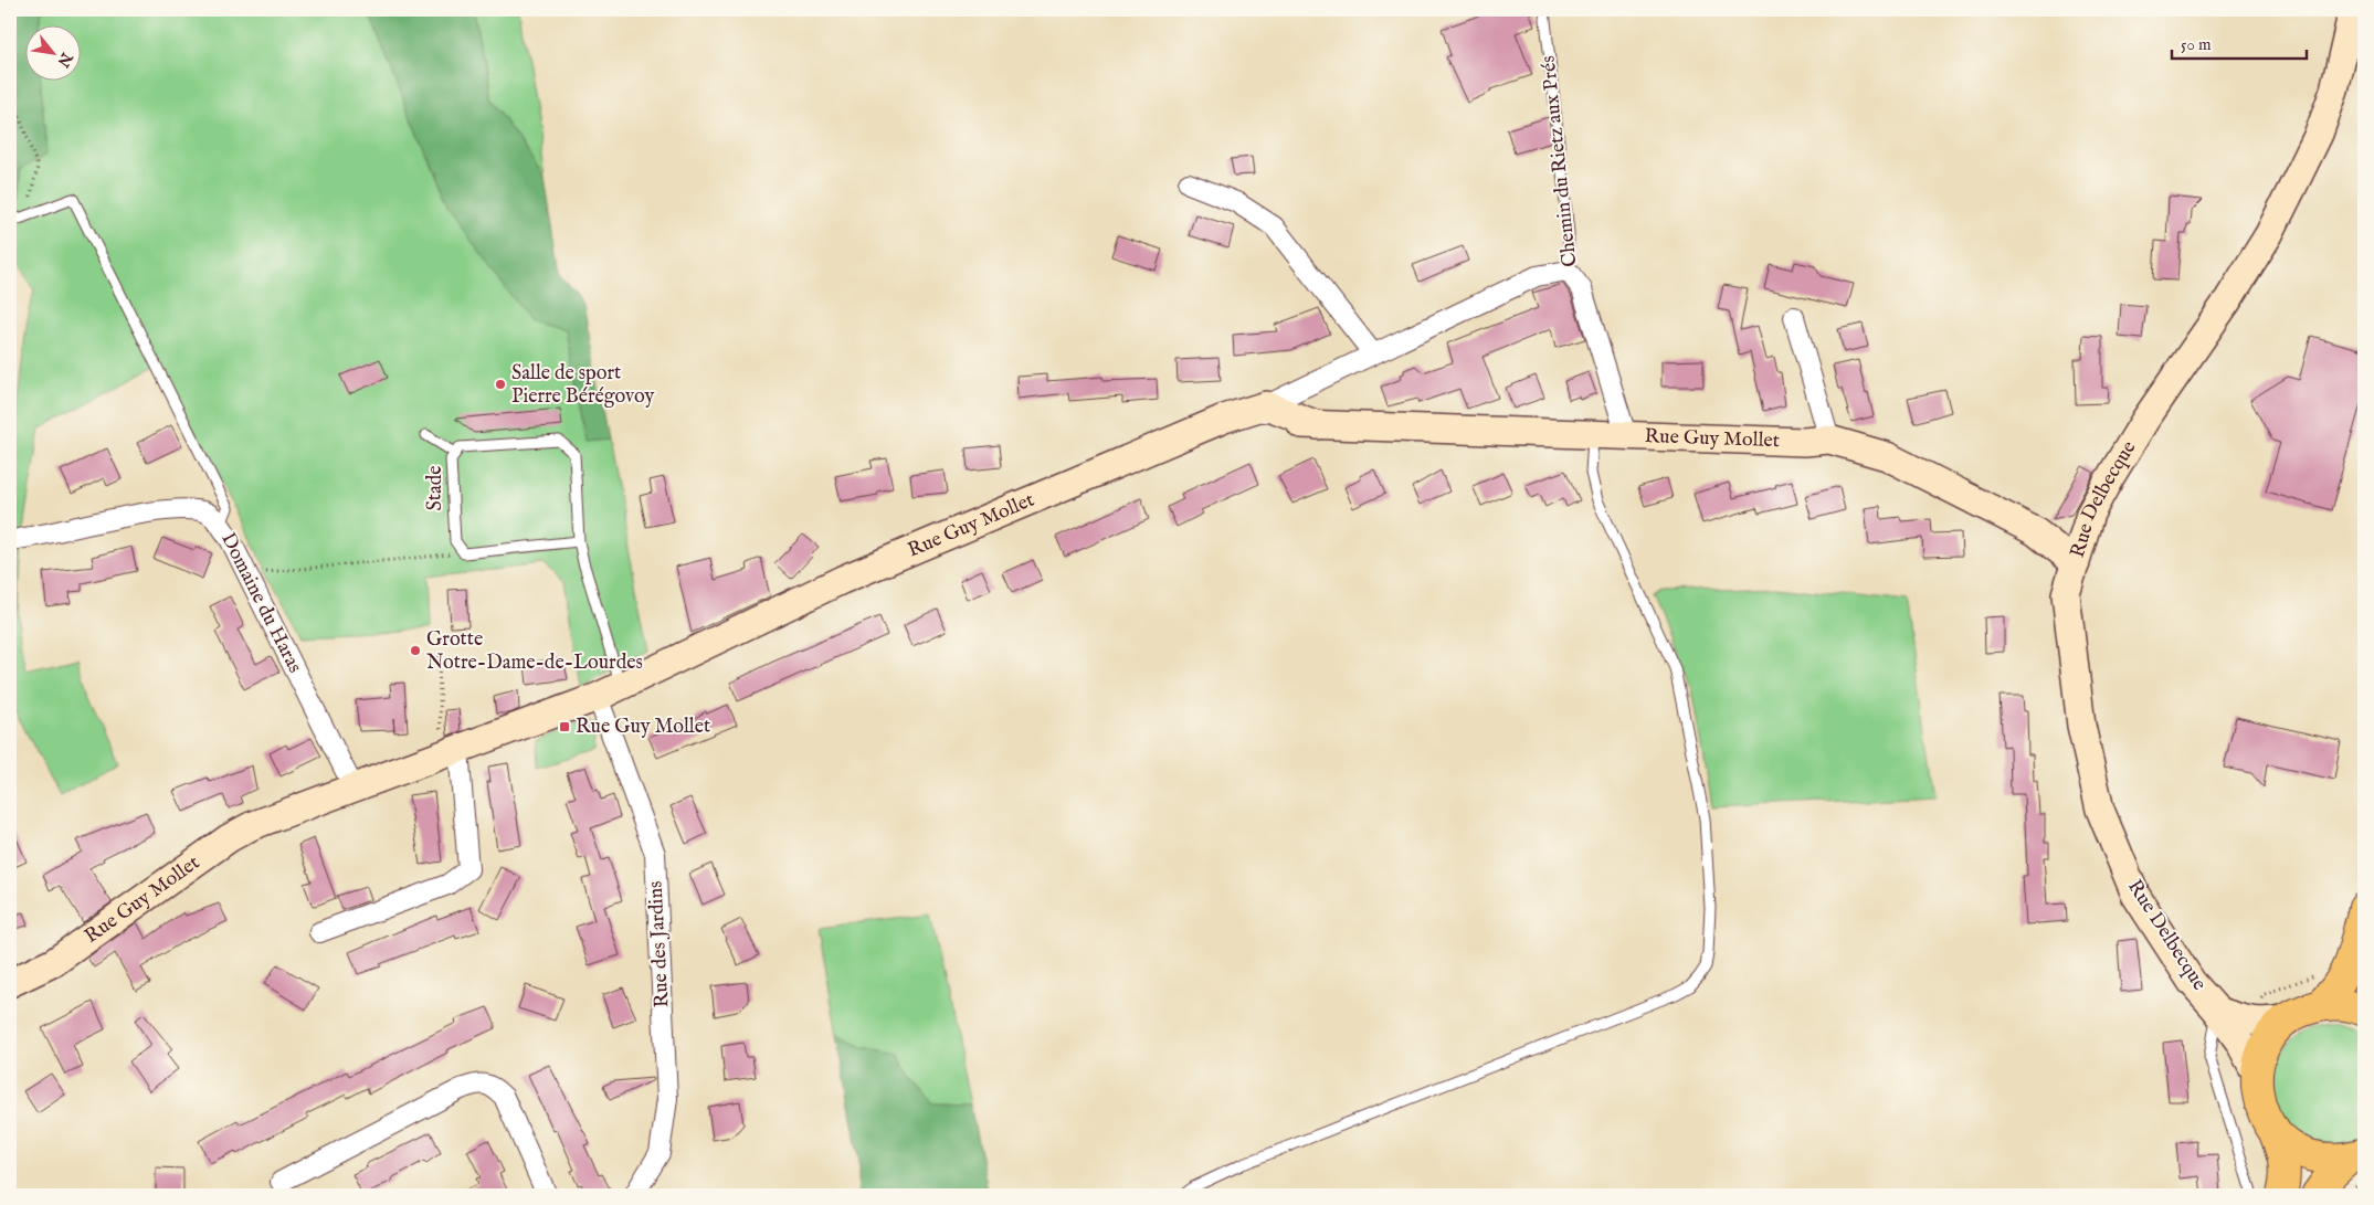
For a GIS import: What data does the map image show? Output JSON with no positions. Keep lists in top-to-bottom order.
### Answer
{
  "streets": {
    "street": [
      "Chemin du Rietz aux Prés",
      "Rue Guy Mollet",
      "Rue Delbecque",
      "Domaine du Haras",
      "Rue des Jardins"
    ],
    "lane": ["Stade"]
  },
  "crossings": [
    ["Chemin du Rietz aux Prés", "Rue Guy Mollet"],
    ["Rue Guy Mollet", "Stade"],
    ["Rue Guy Mollet", "Rue Delbecque"],
    ["Rue Guy Mollet", "Domaine du Haras"],
    ["Rue Guy Mollet", "Rue des Jardins"],
    ["Stade", "Rue des Jardins"]
  ],
  "places": {
    "other": ["Salle de sport Pierre Bérégovoy", "Grotte Notre-Dame-de-Lourdes"],
    "transit": ["Rue Guy Mollet"]
  },
  "scale_bar": "50 m",
  "north": "bottom right"
}
